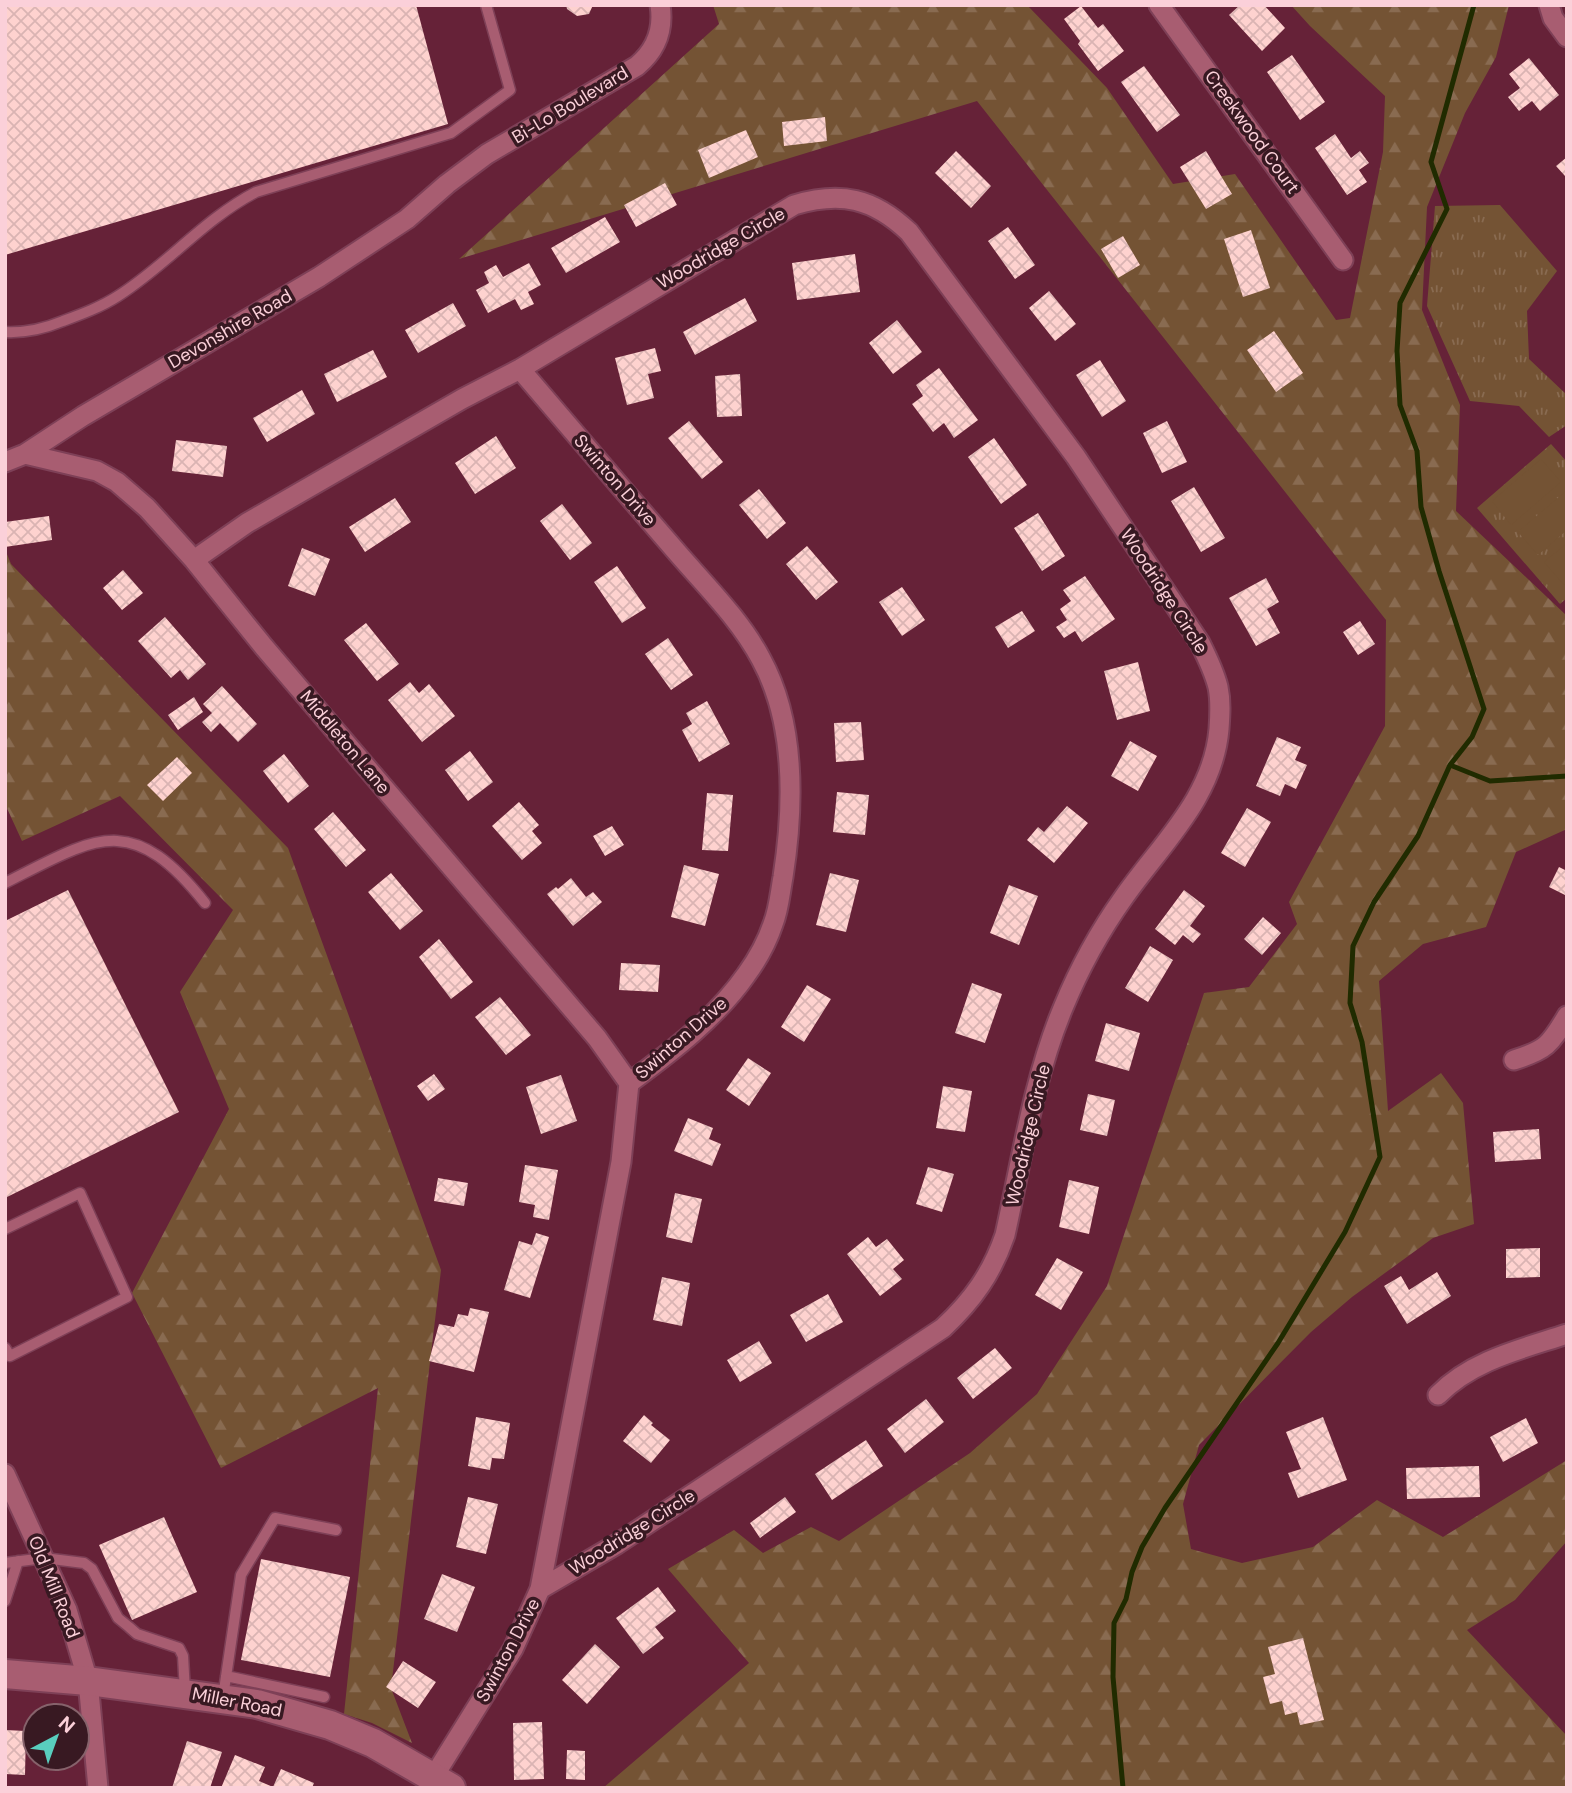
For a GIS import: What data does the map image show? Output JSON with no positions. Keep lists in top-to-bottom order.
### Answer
{
  "streets": {
    "street": [
      "Bi-Lo Boulevard",
      "Creekwood Court",
      "Woodridge Circle",
      "Devonshire Road",
      "Swinton Drive",
      "Middleton Lane",
      "Old Mill Road",
      "Miller Road"
    ]
  },
  "crossings": [
    ["Bi-Lo Boulevard", "Devonshire Road"],
    ["Woodridge Circle", "Swinton Drive"],
    ["Woodridge Circle", "Middleton Lane"],
    ["Devonshire Road", "Middleton Lane"],
    ["Swinton Drive", "Middleton Lane"],
    ["Swinton Drive", "Miller Road"],
    ["Old Mill Road", "Miller Road"]
  ],
  "north": "top right"
}
